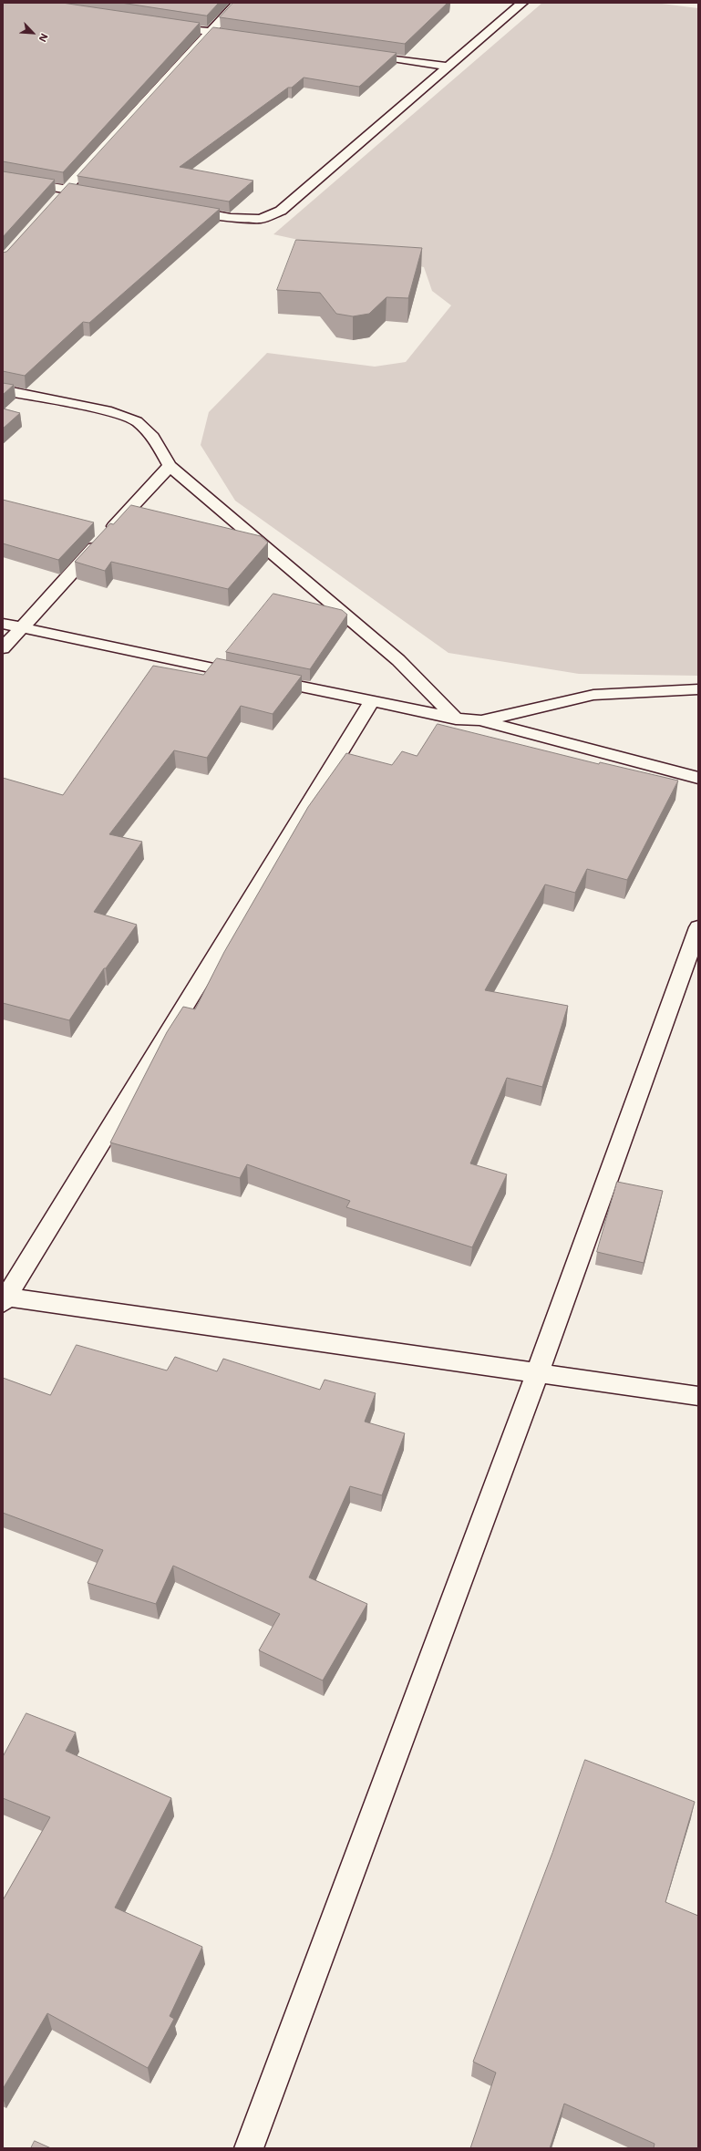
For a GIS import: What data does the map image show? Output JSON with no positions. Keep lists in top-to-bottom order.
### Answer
{
  "north": "bottom right"
}
